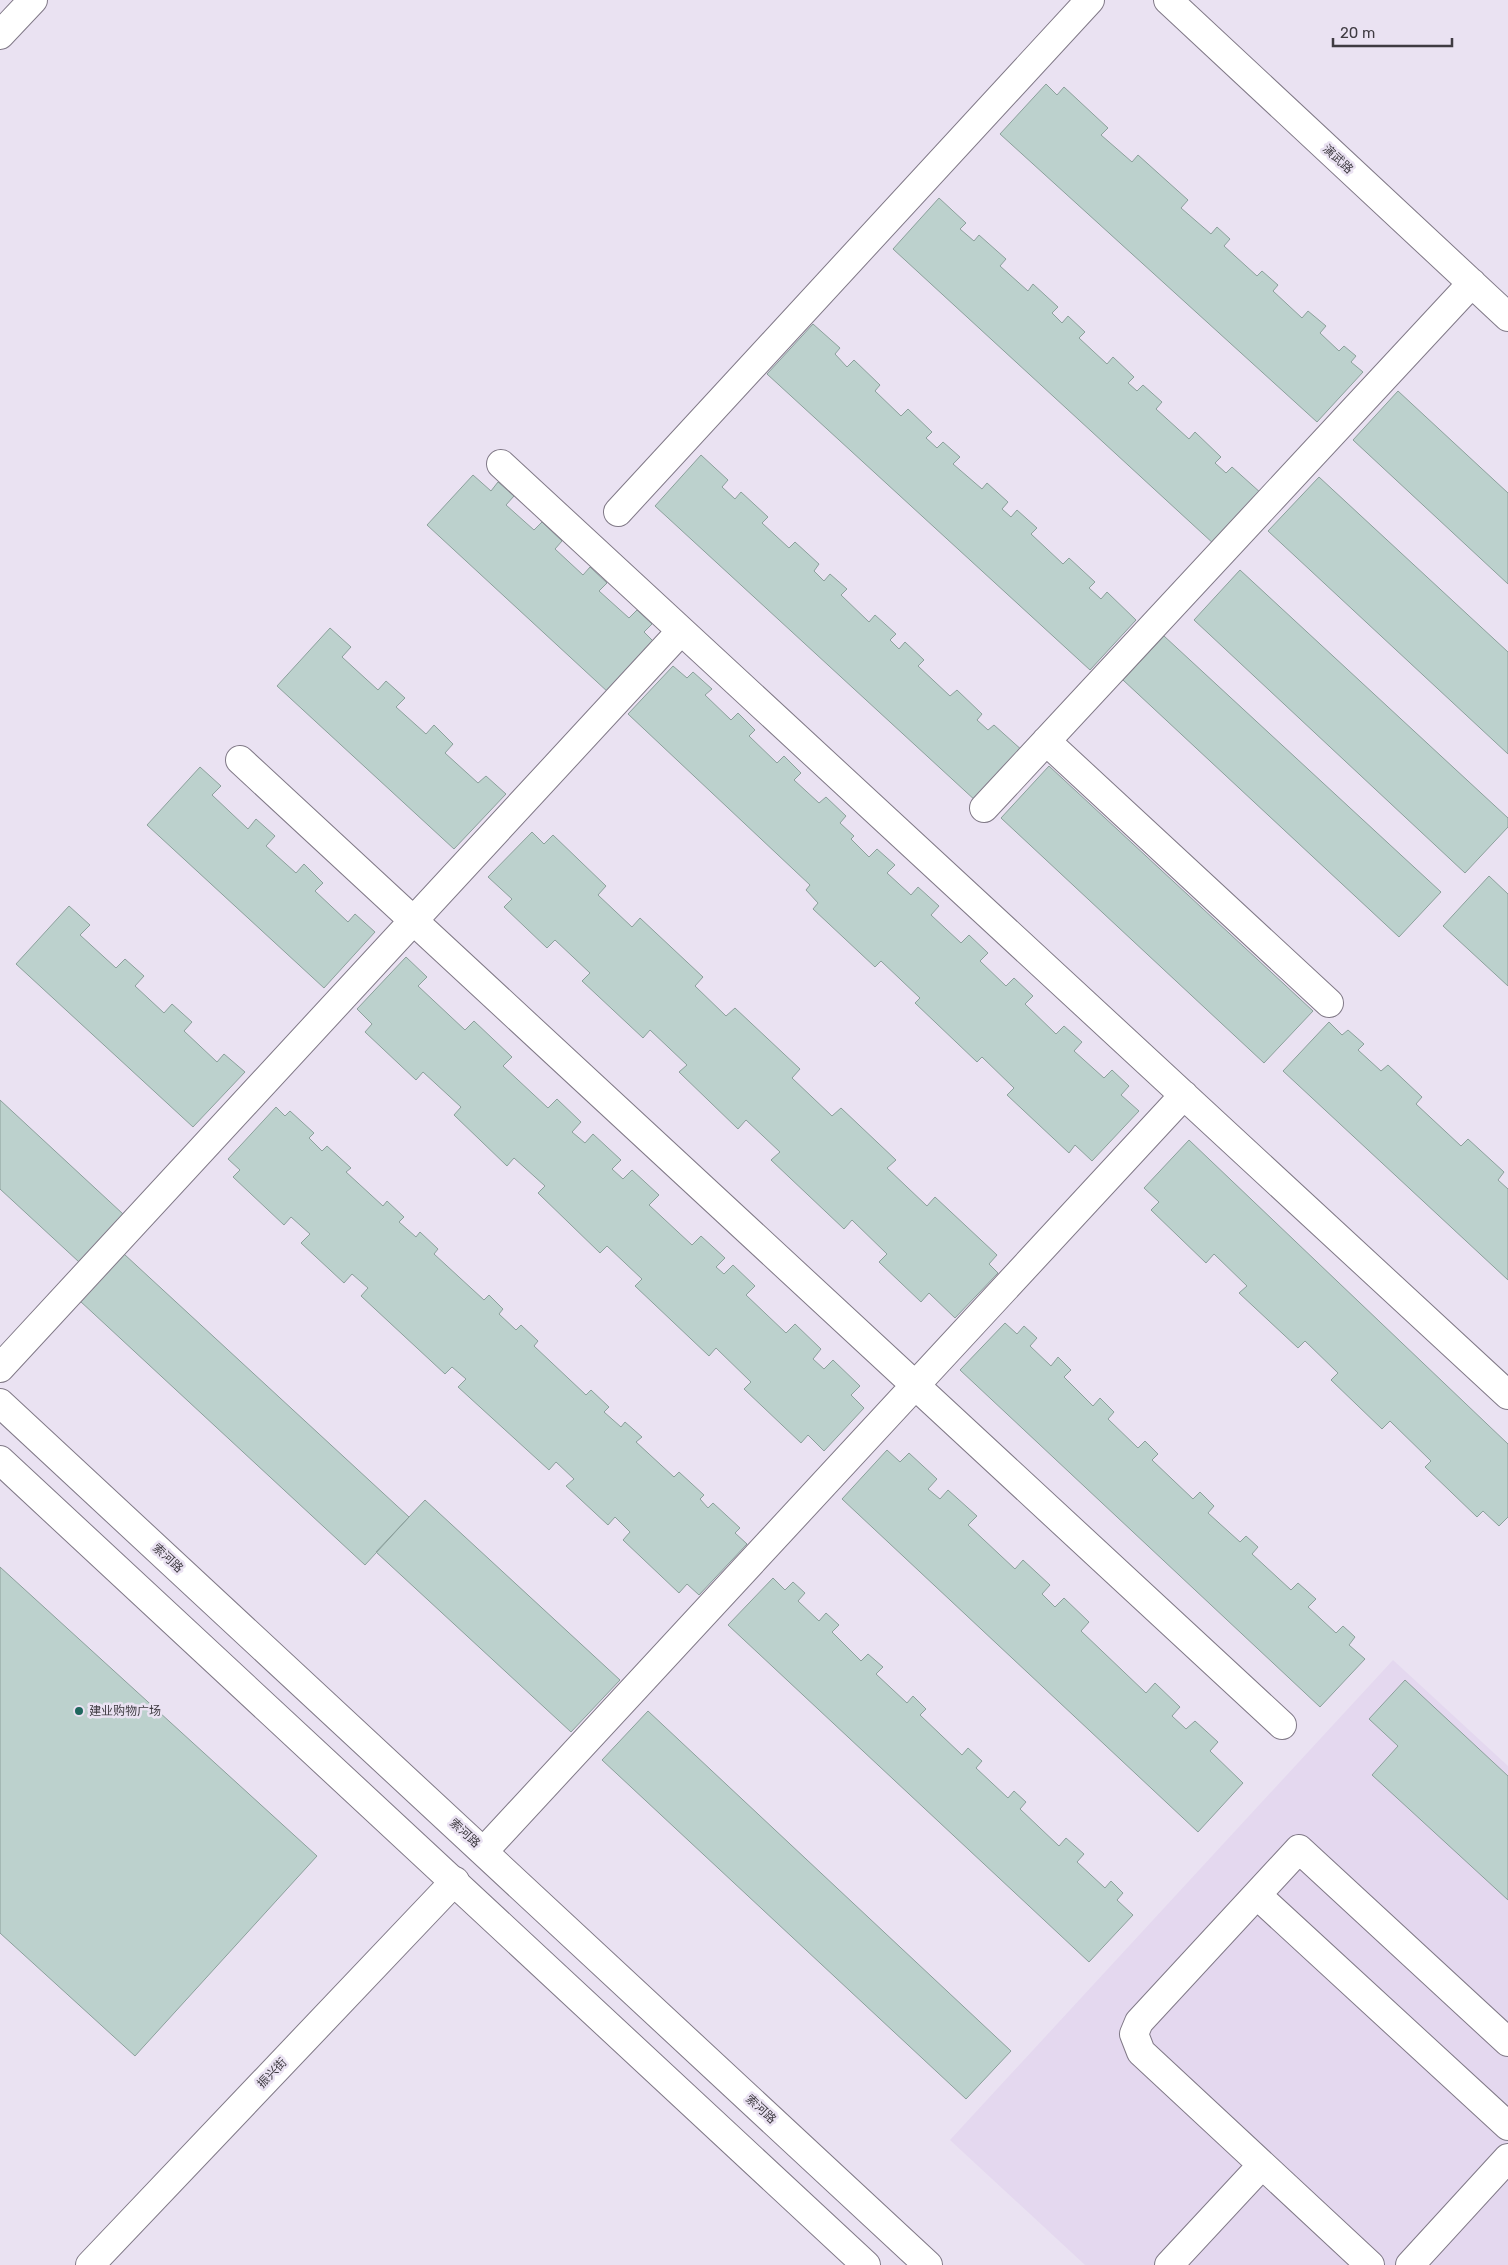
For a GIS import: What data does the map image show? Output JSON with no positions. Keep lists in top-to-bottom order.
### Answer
{
  "streets": {
    "main road": ["演武路", "索河路", "振兴街"]
  },
  "places": ["建业购物广场"],
  "scale_bar": "20 m"
}
